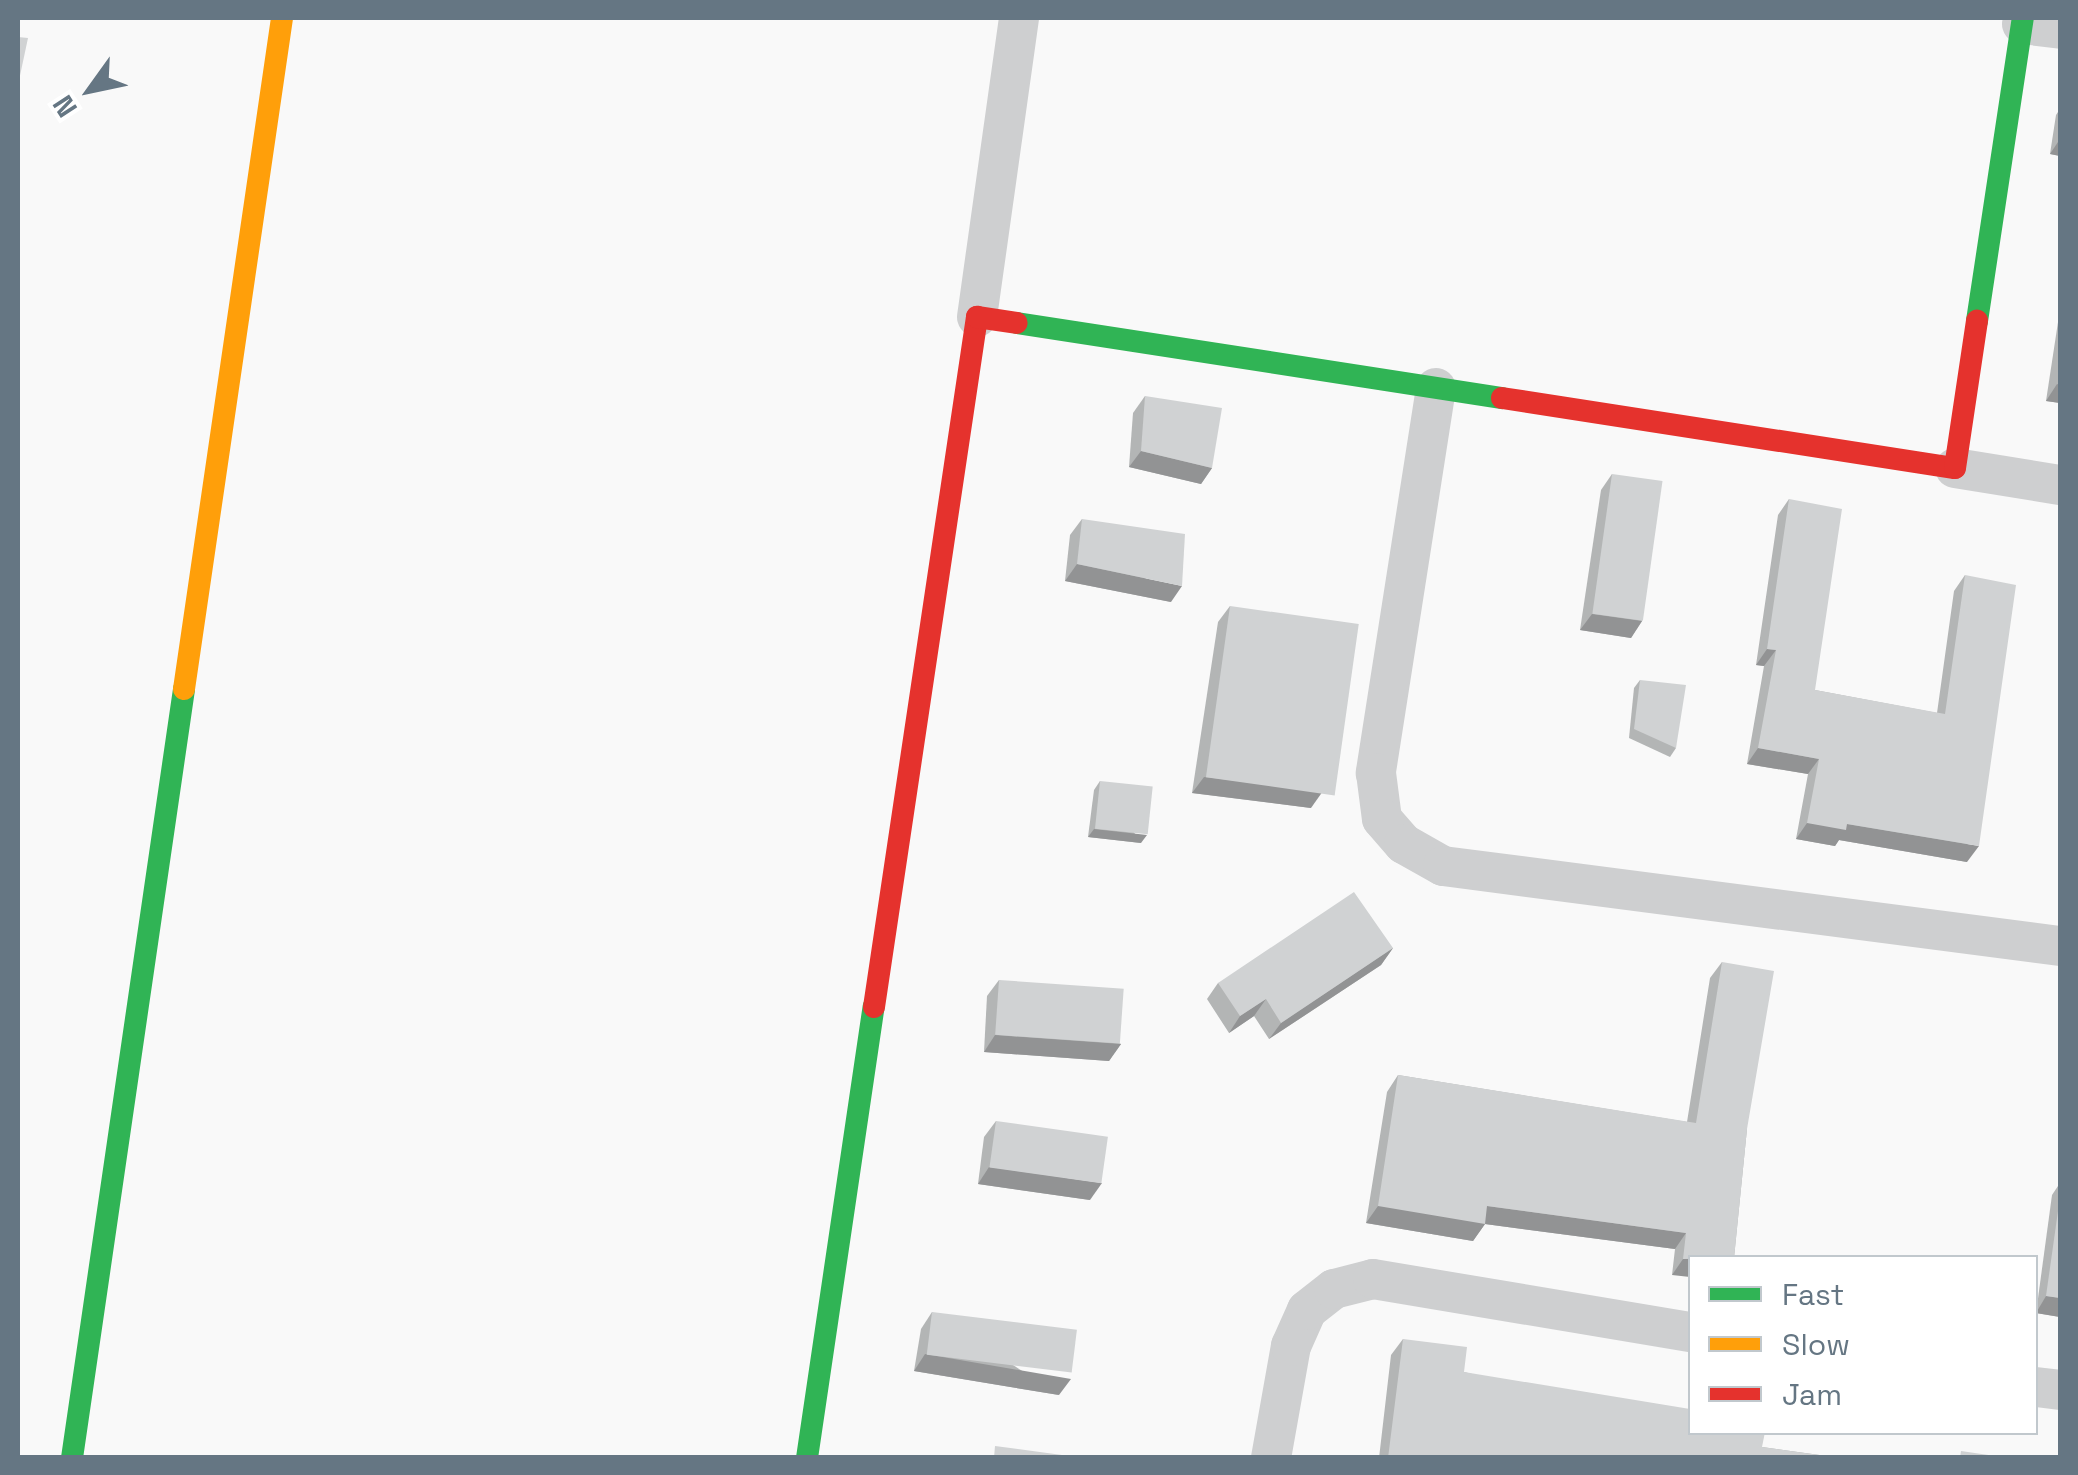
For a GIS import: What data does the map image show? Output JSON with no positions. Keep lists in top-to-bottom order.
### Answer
{
  "legend": ["Fast", "Slow", "Jam"],
  "north": "bottom left"
}
